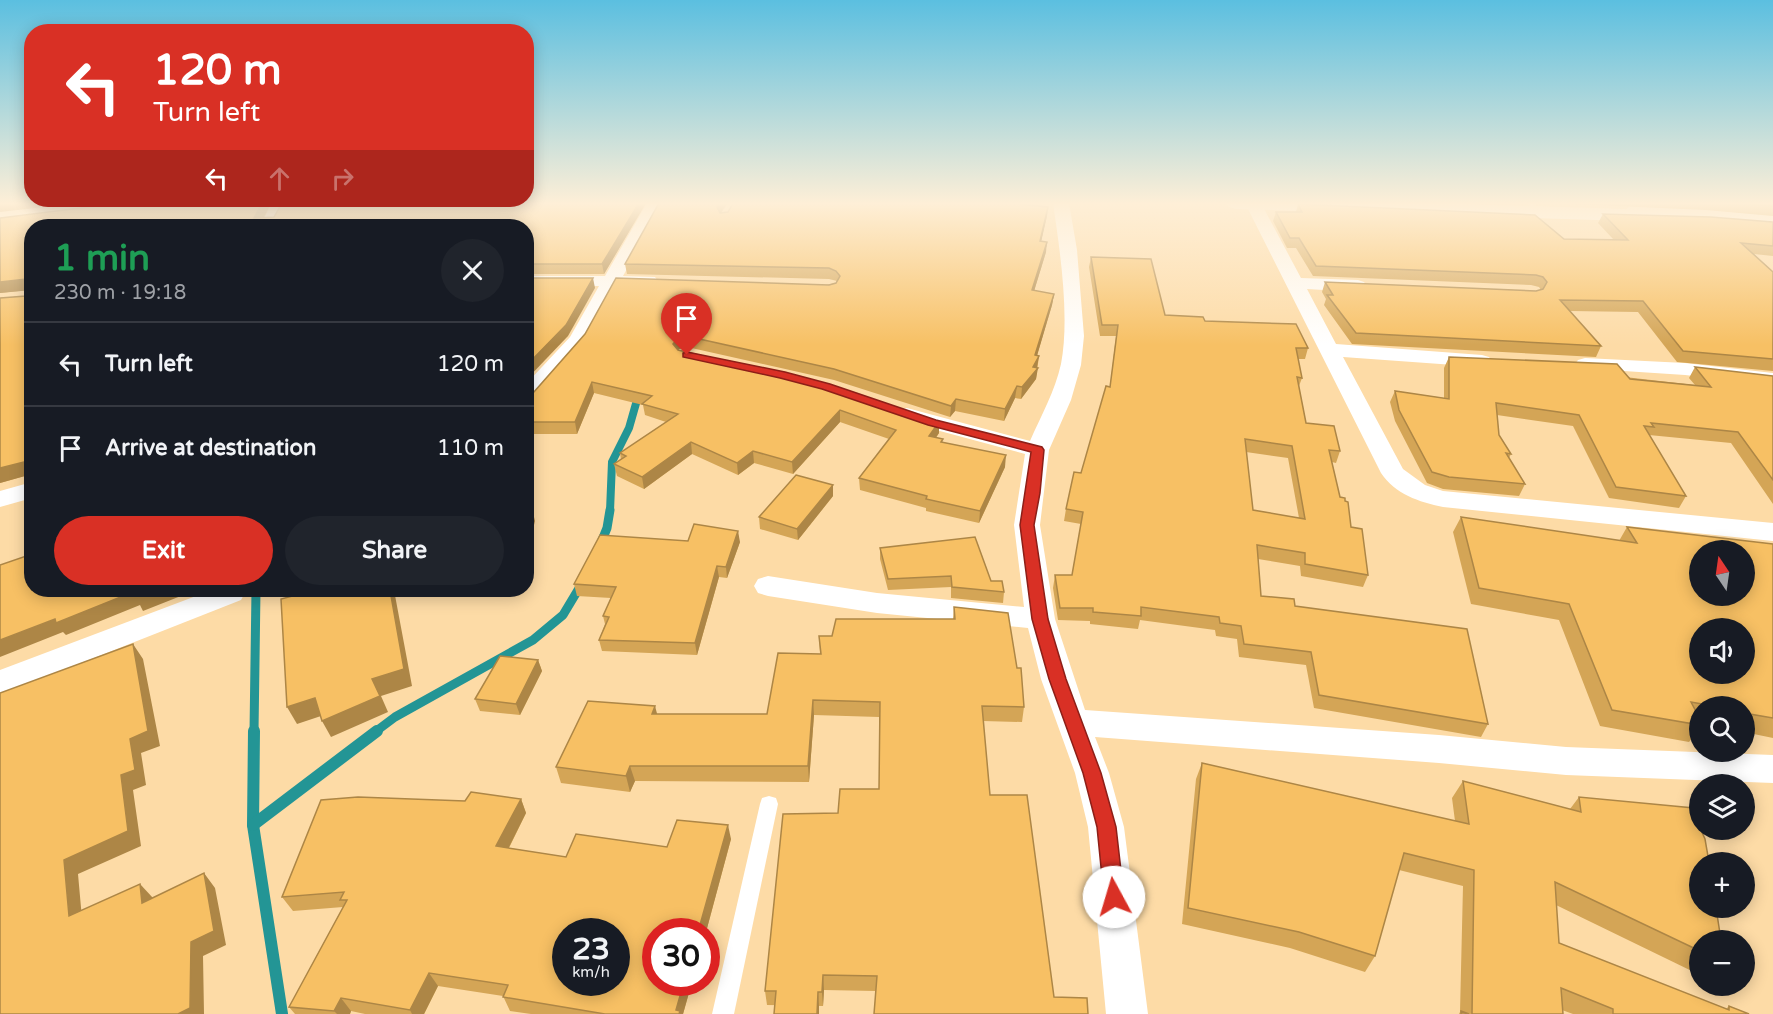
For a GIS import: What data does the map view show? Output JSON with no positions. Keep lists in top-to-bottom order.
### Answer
{
  "north": "top",
  "page": {
    "turn": ["120 m", "Turn left"],
    "heading": ["1 min", "230 m · 19:18"],
    "list": [
      {
        "name": "Turn left",
        "value": "120 m"
      },
      {
        "name": "Arrive at destination",
        "value": "110 m"
      }
    ],
    "buttons": ["Exit", "Share"],
    "map_buttons": ["+", "−"],
    "speed": "23 km/h",
    "limit": "30"
  }
}
